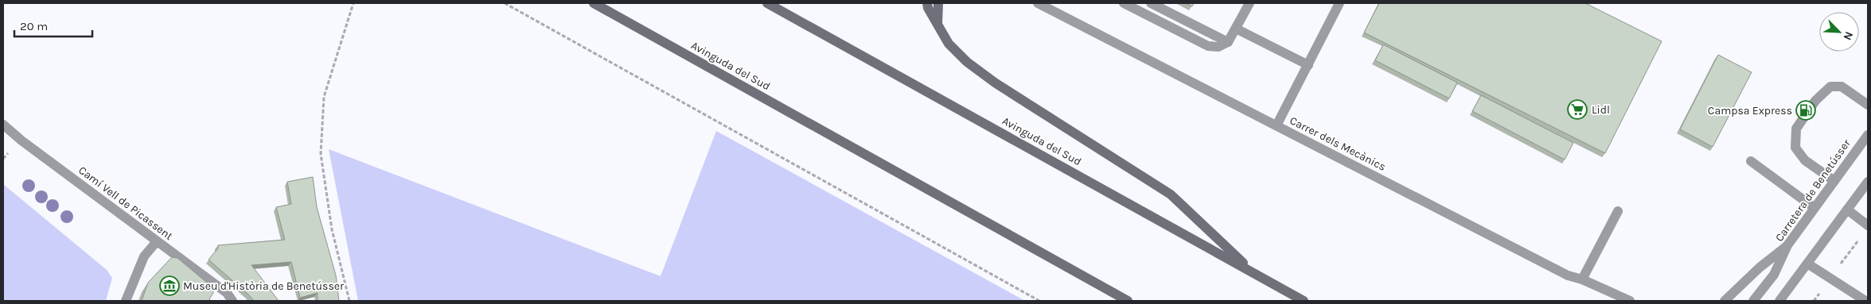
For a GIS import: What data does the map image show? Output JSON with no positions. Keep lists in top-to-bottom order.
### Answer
{
  "streets": {
    "main road": ["Avinguda del Sud"],
    "street": ["Carrer dels Mecànics", "Carretera de Benetússer", "Camí Vell de Picassent"]
  },
  "places": {
    "supermarket": ["Lidl"],
    "fuel station": ["Campsa Express"],
    "museum": ["Museu d'Història de Benetússer"]
  },
  "scale_bar": "20 m",
  "north": "bottom right"
}
